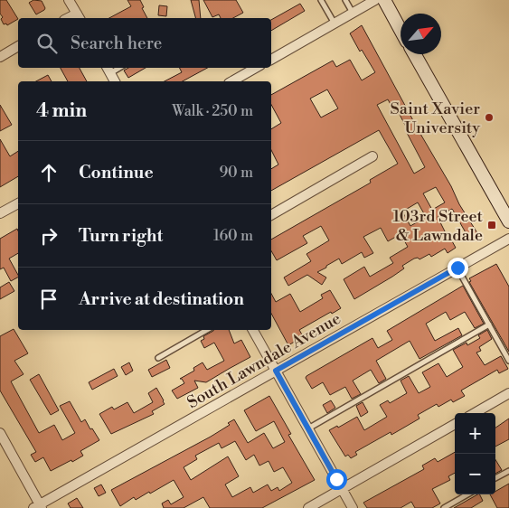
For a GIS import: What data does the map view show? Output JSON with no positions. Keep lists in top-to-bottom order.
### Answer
{
  "streets": {
    "street": ["South Lawndale Avenue"]
  },
  "places": {
    "other": ["Saint Xavier University"],
    "transit": ["103rd Street & Lawndale"]
  },
  "north": "top right",
  "page": {
    "search": "Search here",
    "heading": ["4 min", "Walk · 250 m"],
    "list": [
      ["Continue", "90 m"],
      ["Turn right", "160 m"],
      "Arrive at destination"
    ],
    "map_buttons": ["+", "−"]
  }
}
